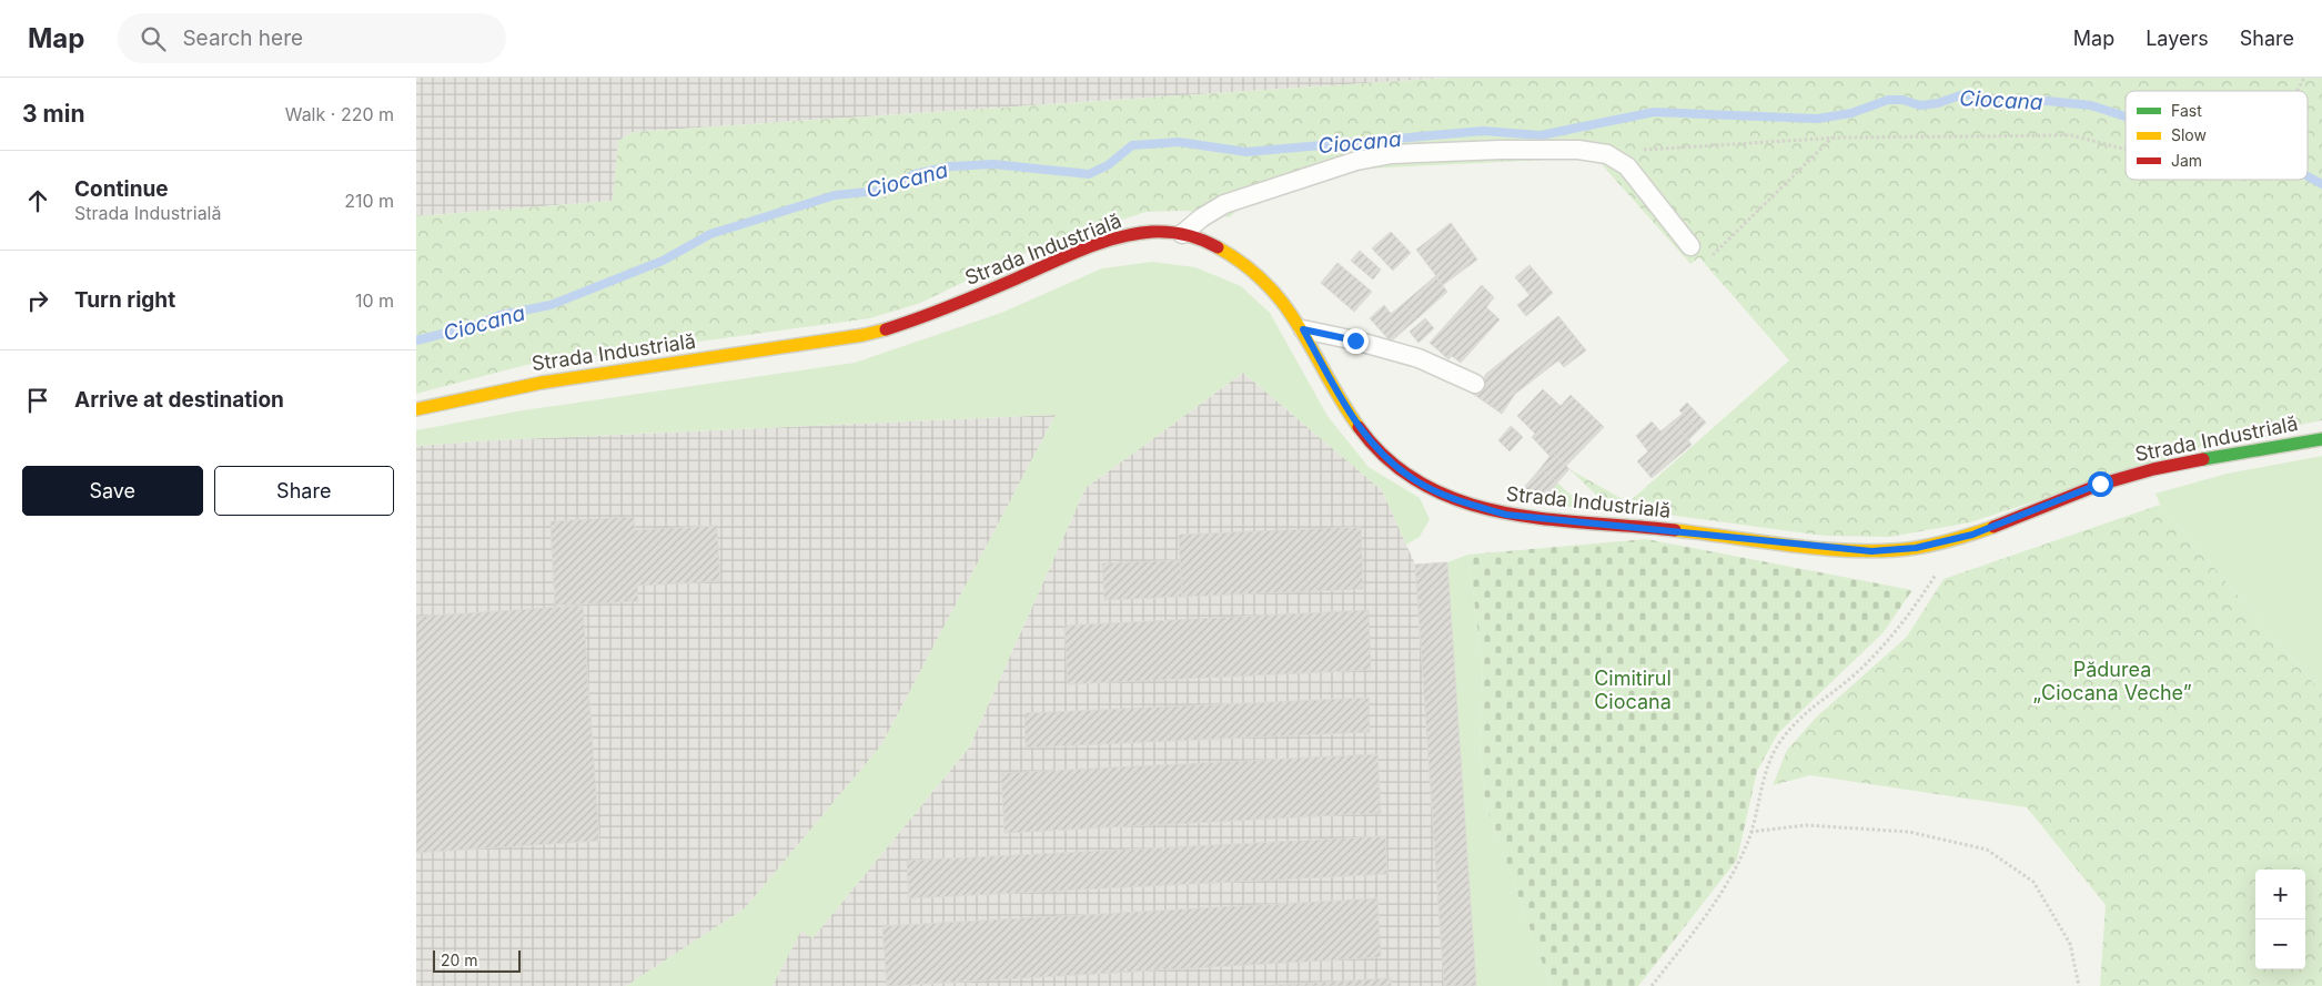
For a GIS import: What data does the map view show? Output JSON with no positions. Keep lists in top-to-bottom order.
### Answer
{
  "streets": {
    "street": ["Strada Industrială"]
  },
  "water": ["Ciocana"],
  "parks": ["Pădurea „Ciocana Veche”", "Cimitirul Ciocana"],
  "legend": ["Fast", "Slow", "Jam"],
  "scale_bar": "20 m",
  "page": {
    "header": "Map",
    "search": "Search here",
    "nav": ["Map", "Layers", "Share"],
    "heading": ["3 min", "Walk · 220 m"],
    "list": [
      ["Continue", "Strada Industrială", "210 m"],
      ["Turn right", "10 m"],
      "Arrive at destination"
    ],
    "buttons": ["Save", "Share"],
    "map_buttons": ["+", "−"],
    "scale": "20 m"
  }
}
